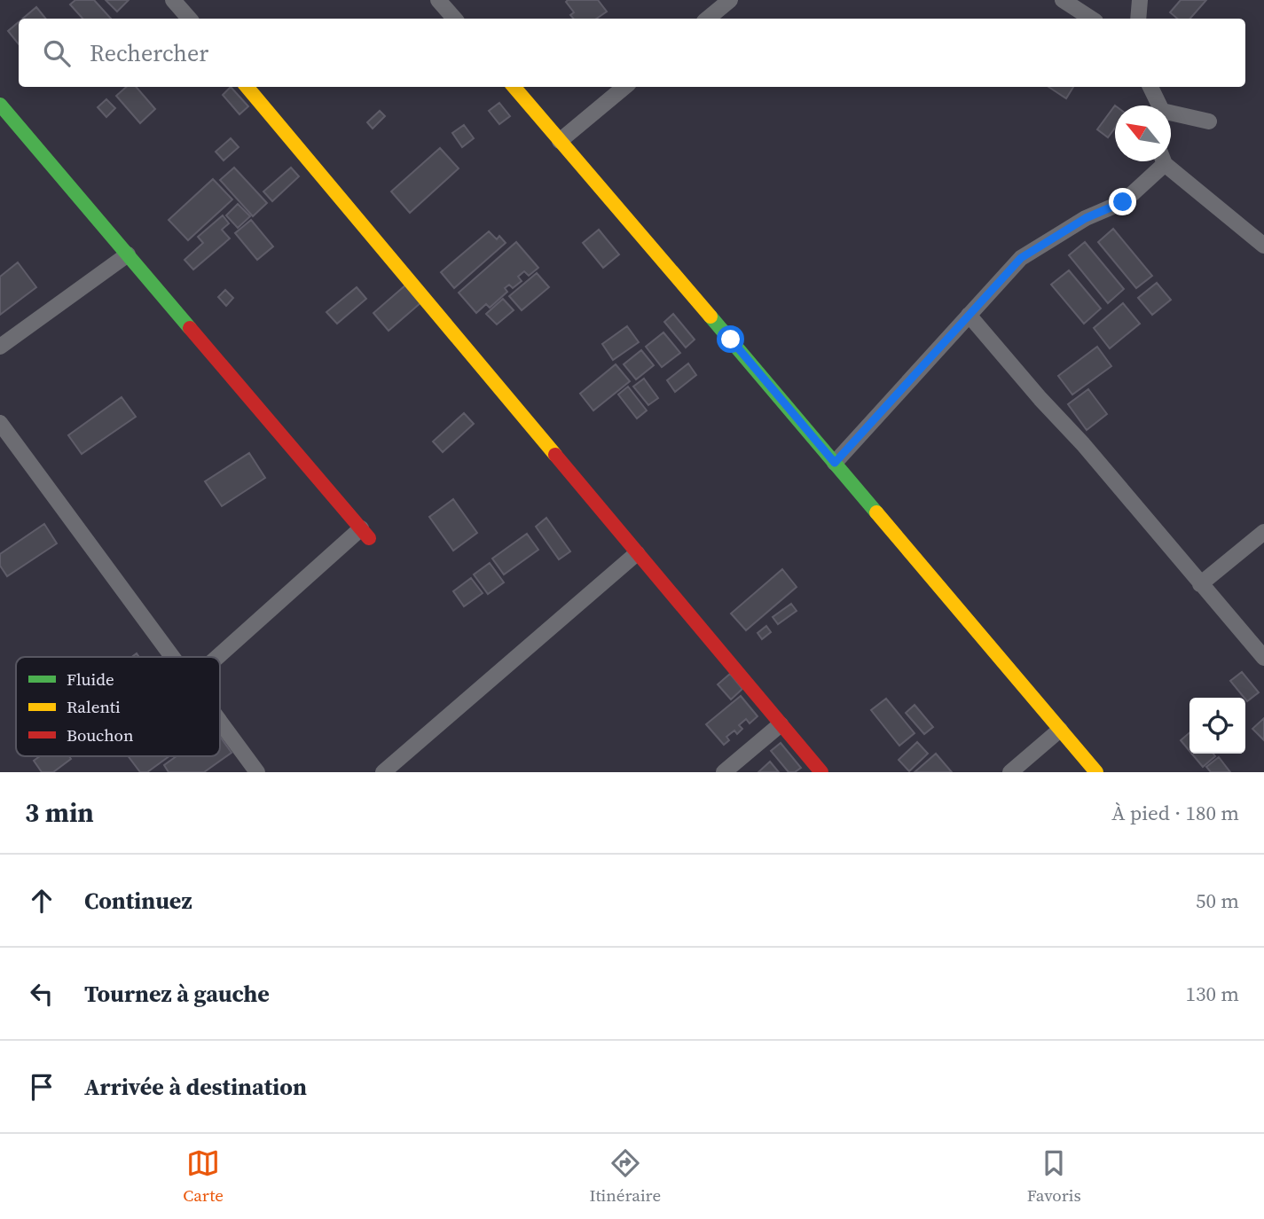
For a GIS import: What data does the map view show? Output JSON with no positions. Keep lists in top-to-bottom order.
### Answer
{
  "legend": ["Fluide", "Ralenti", "Bouchon"],
  "north": "top left",
  "page": {
    "search": "Rechercher",
    "heading": ["3 min", "À pied · 180 m"],
    "list": [
      ["Continuez", "50 m"],
      ["Tournez à gauche", "130 m"],
      "Arrivée à destination"
    ],
    "nav": ["Carte", "Itinéraire", "Favoris"]
  }
}
